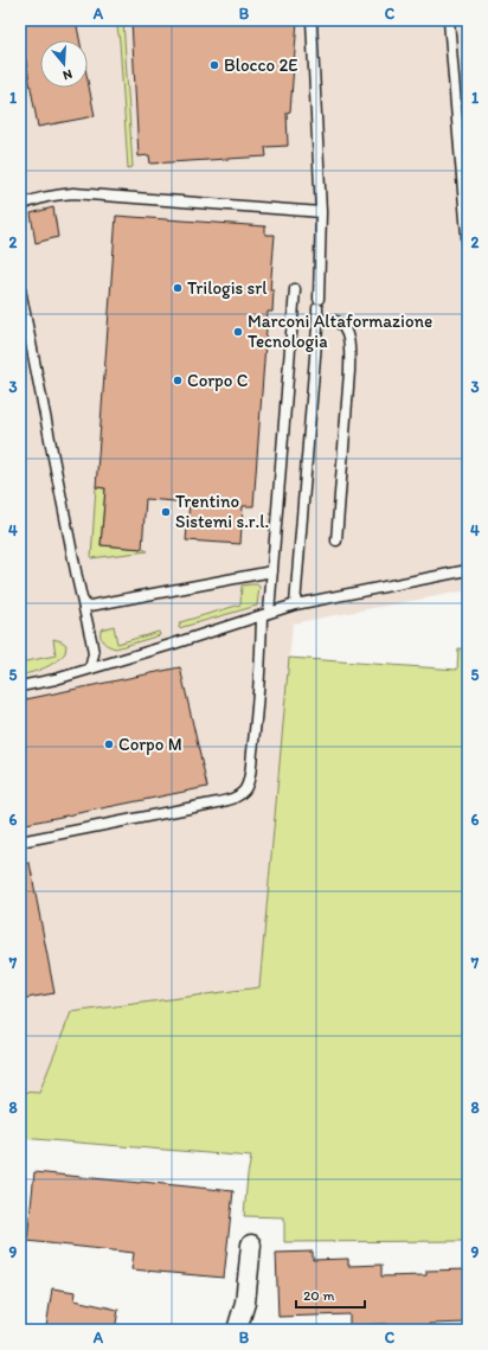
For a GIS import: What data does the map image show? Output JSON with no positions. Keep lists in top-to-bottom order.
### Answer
{
  "places": [
    "Blocco 2E",
    "Trilogis srl",
    "Marconi Altaformazione Tecnologia",
    "Corpo C",
    "Trentino Sistemi s.r.l.",
    "Corpo M"
  ],
  "scale_bar": "20 m",
  "north": "bottom",
  "grid": {
    "columns": ["A", "B", "C"],
    "rows": [
      "1",
      "2",
      "3",
      "4",
      "5",
      "6",
      "7",
      "8",
      "9"
    ]
  }
}
